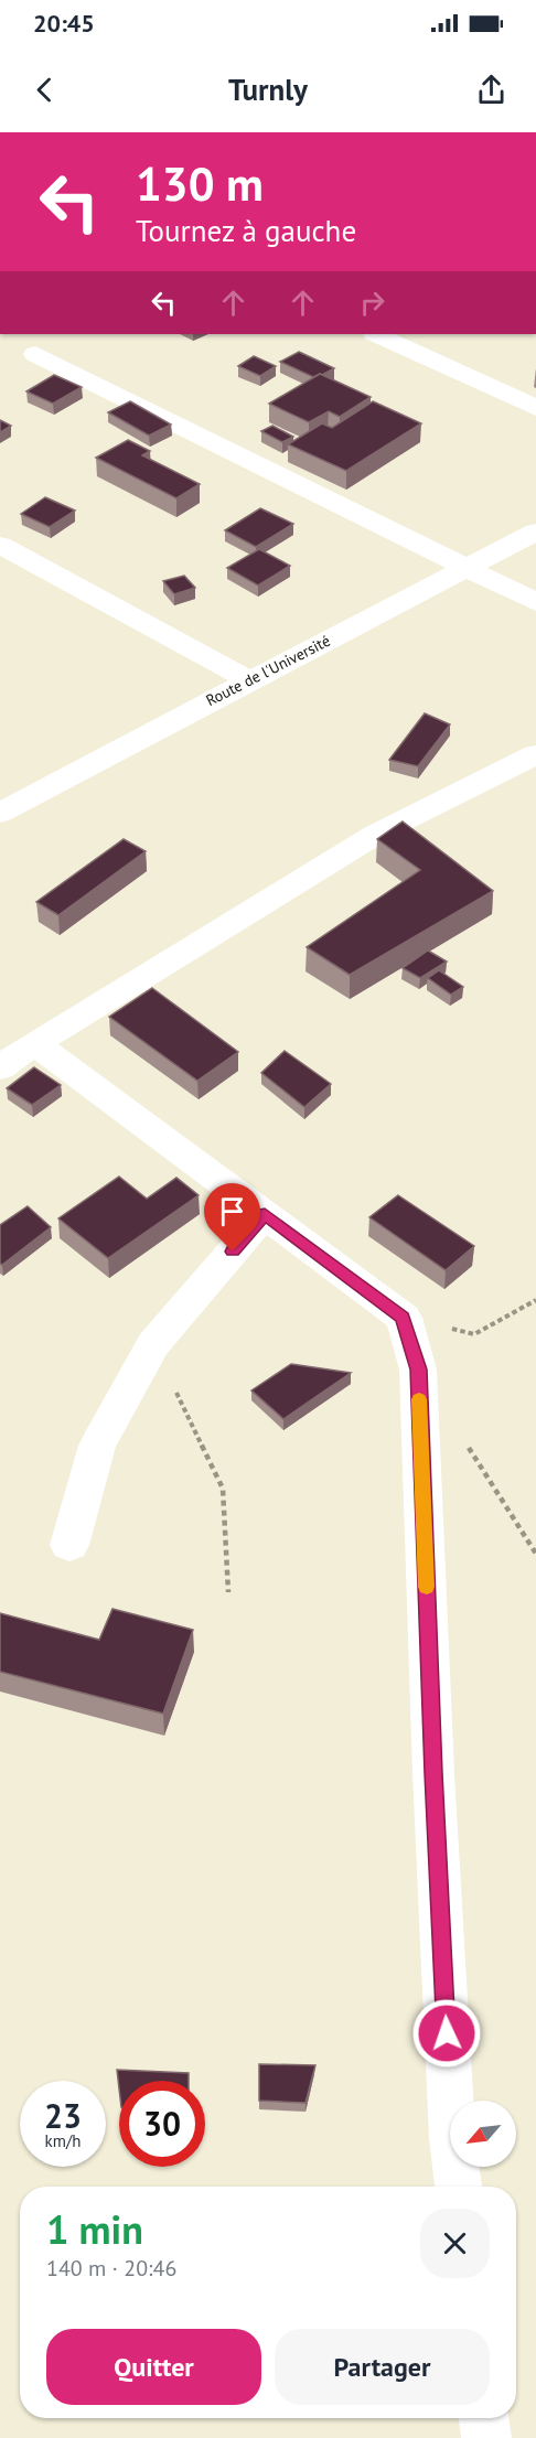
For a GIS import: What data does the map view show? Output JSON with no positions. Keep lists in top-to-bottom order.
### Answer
{
  "streets": {
    "street": ["Route de l'Université"]
  },
  "north": "bottom left",
  "page": {
    "status": "20:45",
    "header": "Turnly",
    "turn": ["130 m", "Tournez à gauche"],
    "speed": "23 km/h",
    "limit": "30",
    "heading": ["1 min", "140 m · 20:46"],
    "buttons": ["Quitter", "Partager"]
  }
}
